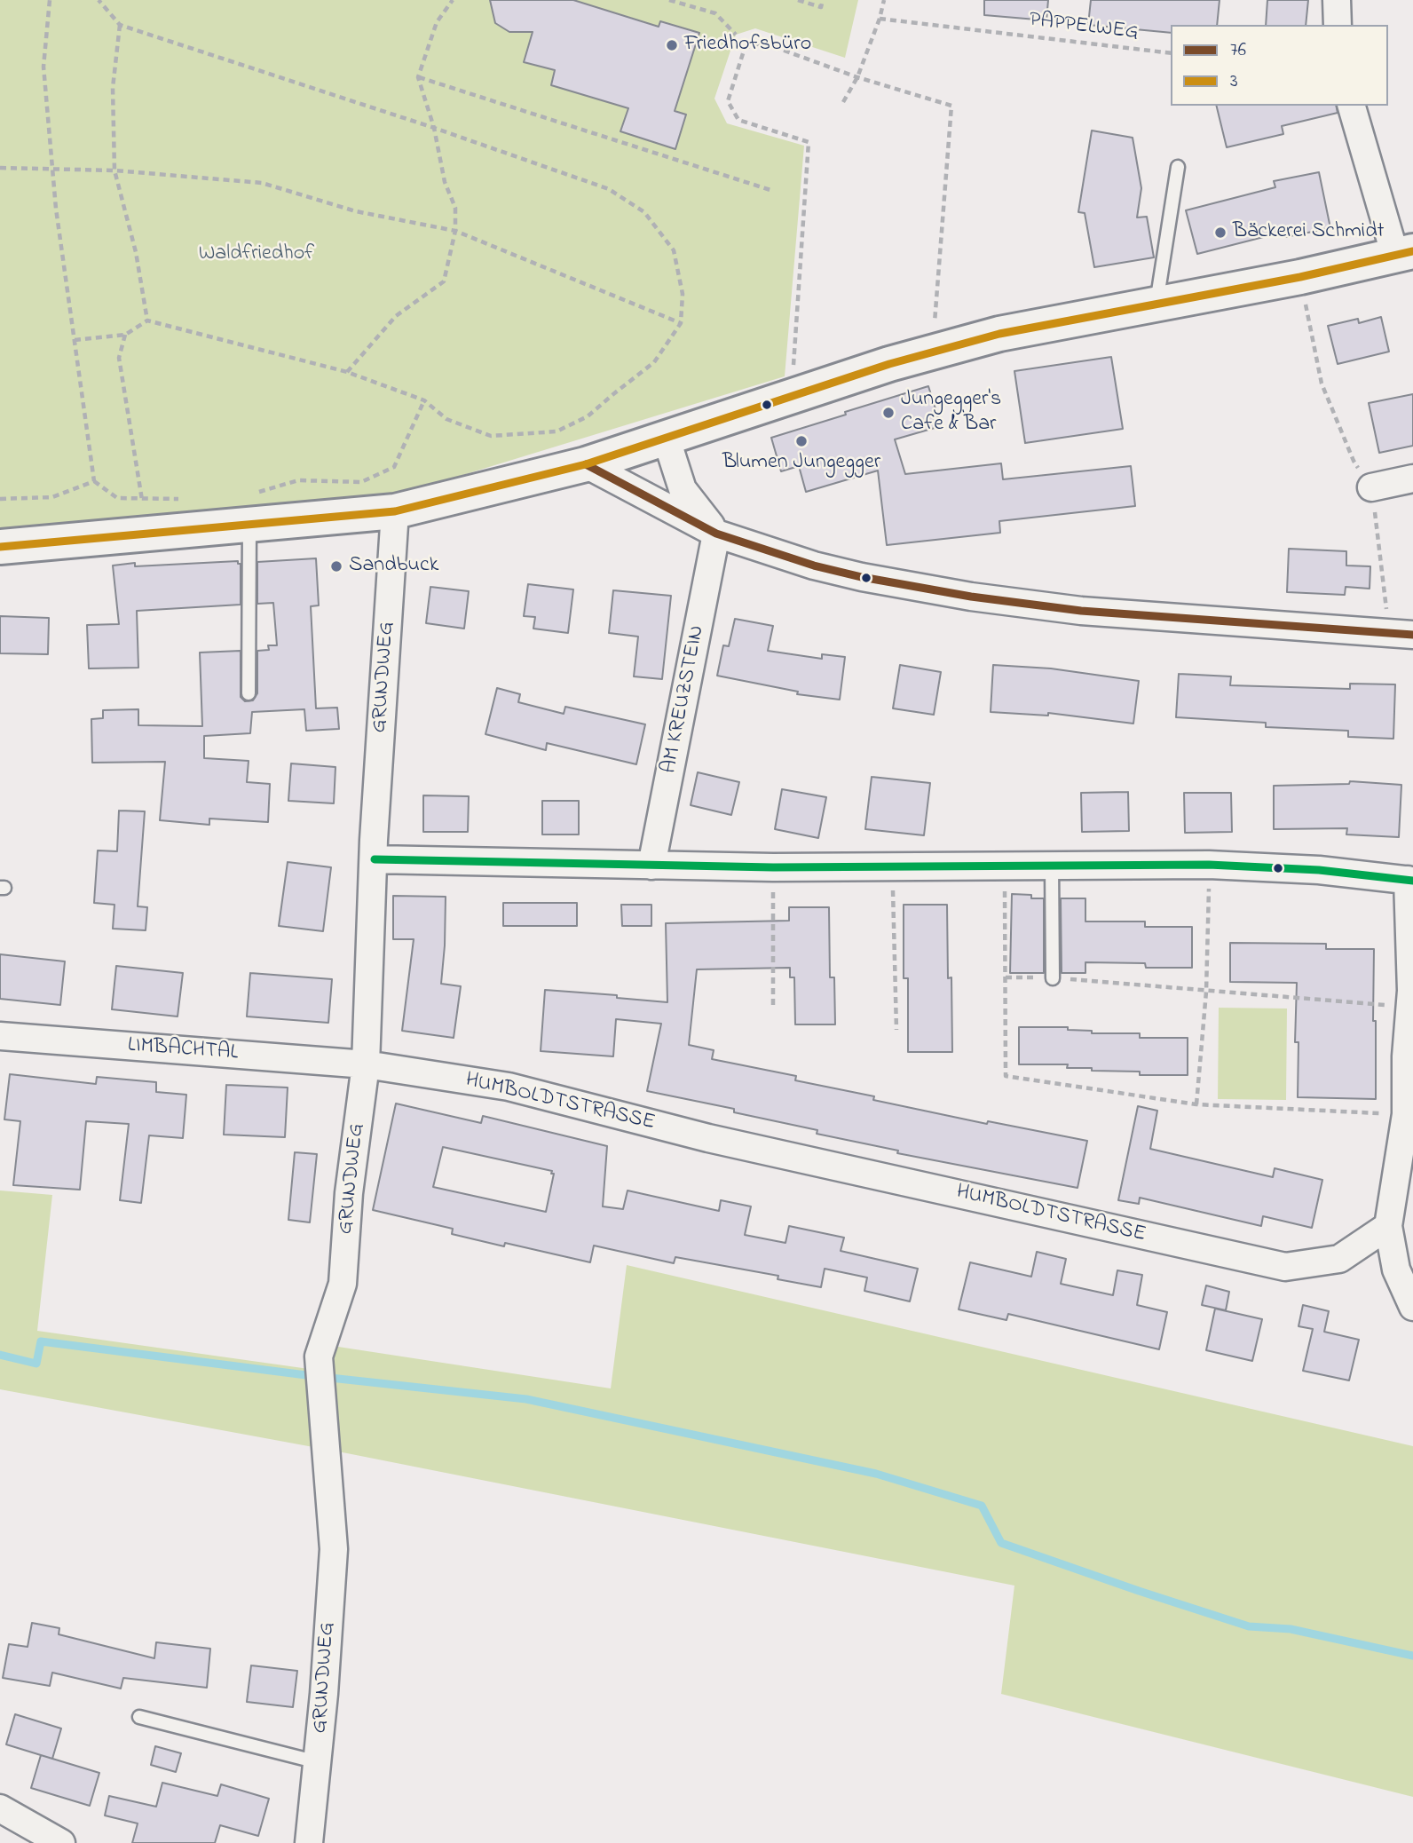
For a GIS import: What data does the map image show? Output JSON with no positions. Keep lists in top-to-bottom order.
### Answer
{
  "streets": {
    "street": [
      "GRUNDWEG",
      "AM KREUZSTEIN",
      "LIMBACHTAL",
      "HUMBOLDTSTRASSE"
    ],
    "path": ["PAPPELWEG"]
  },
  "crossings": [
    ["GRUNDWEG", "LIMBACHTAL"],
    ["GRUNDWEG", "HUMBOLDTSTRASSE"],
    ["LIMBACHTAL", "HUMBOLDTSTRASSE"]
  ],
  "parks": ["Waldfriedhof"],
  "places": [
    "Friedhofsbüro",
    "Bäckerei Schmidt",
    "Jungegger's Cafe & Bar",
    "Blumen Jungegger",
    "Sandbuck"
  ],
  "lines": ["transit line 3", "transit line 76"],
  "legend": ["76", "3"]
}
